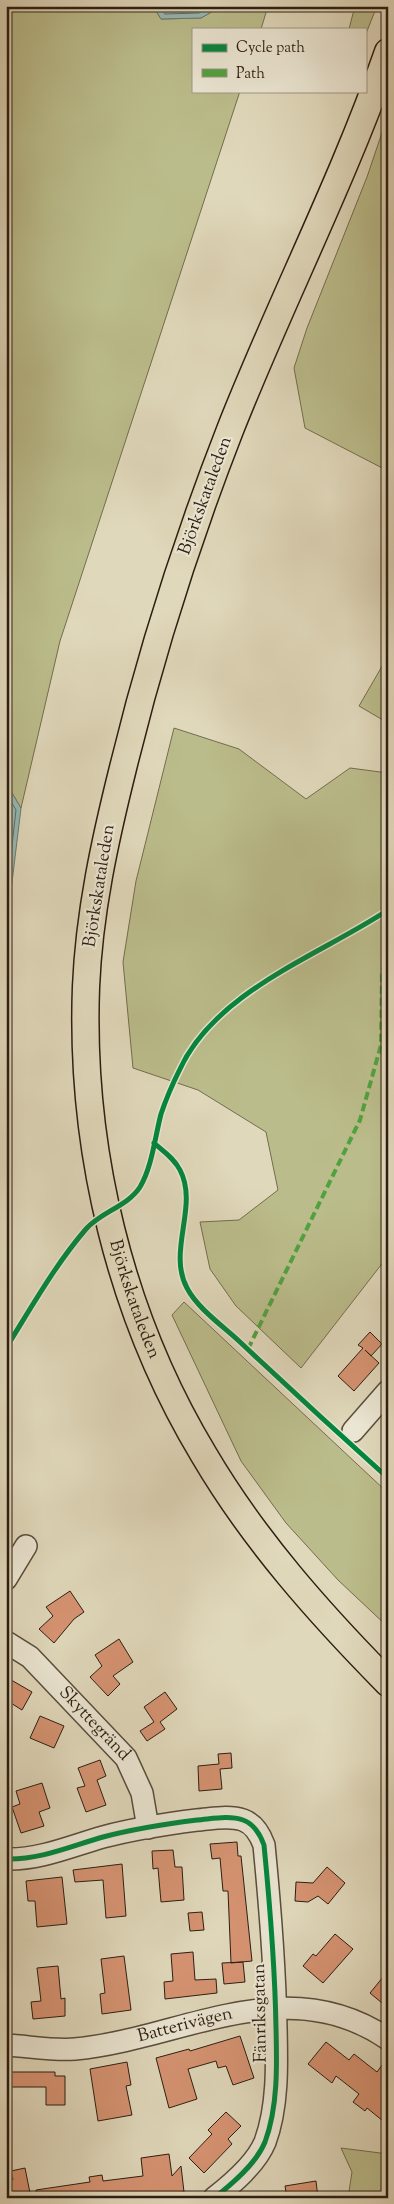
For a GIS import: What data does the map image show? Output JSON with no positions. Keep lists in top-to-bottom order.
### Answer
{
  "streets": {
    "main road": ["Björkskataleden"],
    "street": ["Skyttegränd", "Fänriksgatan", "Batterivägen"]
  },
  "crossings": [
    ["Skyttegränd", "Fänriksgatan"],
    ["Fänriksgatan", "Batterivägen"]
  ],
  "legend": ["Cycle path", "Path"]
}
